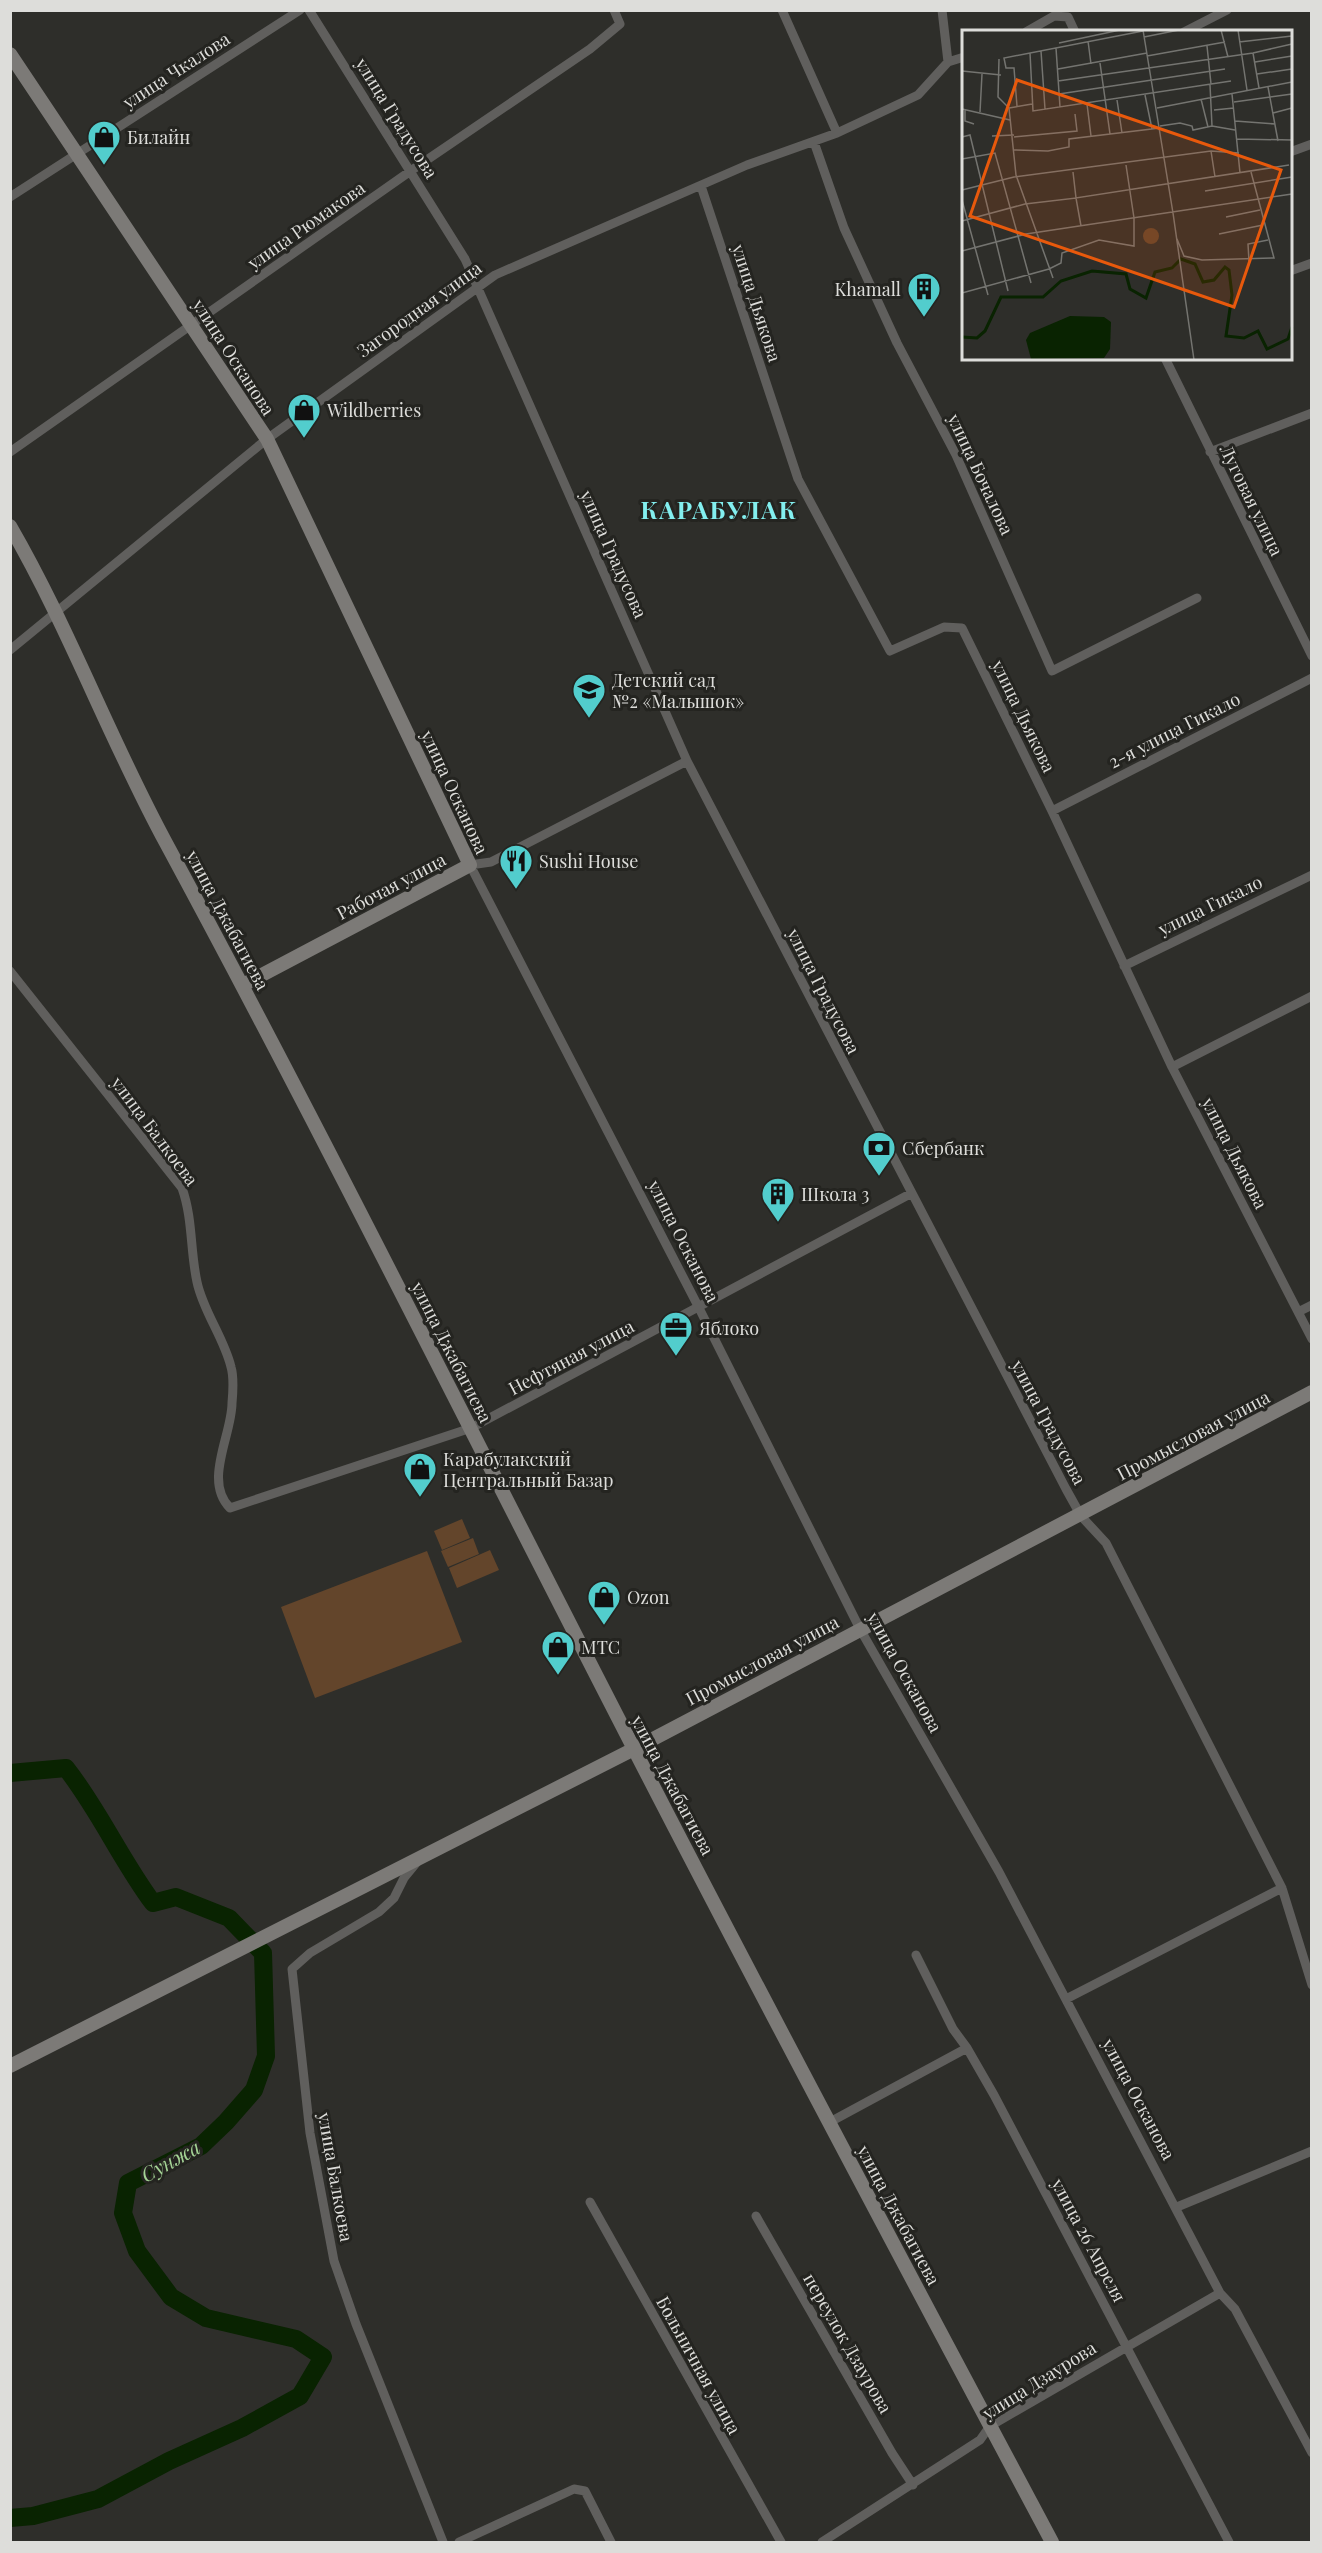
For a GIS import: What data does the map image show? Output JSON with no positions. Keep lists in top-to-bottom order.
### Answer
{
  "streets": {
    "main road": [
      "улица Осканова",
      "Рабочая улица",
      "улица Джабагиева",
      "Промысловая улица"
    ],
    "street": [
      "улица Чкалова",
      "улица Градусова",
      "улица Рюмакова",
      "улица Дьякова",
      "Загородная улица",
      "улица Бочалова",
      "Луговая улица",
      "2-я улица Гикало",
      "улица Гикало",
      "улица Балкоева",
      "Нефтяная улица",
      "улица 26 Апреля",
      "переулок Дзаурова",
      "Больничная улица",
      "улица Дзаурова"
    ]
  },
  "crossings": [
    ["улица Чкалова", "улица Осканова"],
    ["улица Градусова", "улица Рюмакова"],
    ["улица Градусова", "Загородная улица"],
    ["улица Градусова", "Рабочая улица"],
    ["улица Градусова", "Нефтяная улица"],
    ["улица Градусова", "Промысловая улица"],
    ["улица Рюмакова", "улица Осканова"],
    ["улица Дьякова", "Загородная улица"],
    ["улица Дьякова", "2-я улица Гикало"],
    ["улица Дьякова", "улица Гикало"],
    ["Загородная улица", "улица Осканова"],
    ["Загородная улица", "улица Бочалова"],
    ["Загородная улица", "улица Джабагиева"],
    ["улица Осканова", "Рабочая улица"],
    ["улица Осканова", "Нефтяная улица"],
    ["улица Осканова", "Промысловая улица"],
    ["улица Осканова", "улица Дзаурова"],
    ["Рабочая улица", "улица Джабагиева"],
    ["улица Джабагиева", "Нефтяная улица"],
    ["улица Джабагиева", "Промысловая улица"],
    ["улица Джабагиева", "улица Дзаурова"],
    ["улица Балкоева", "Нефтяная улица"],
    ["улица Балкоева", "Промысловая улица"],
    ["улица 26 Апреля", "улица Дзаурова"],
    ["переулок Дзаурова", "улица Дзаурова"]
  ],
  "districts": ["КАРАБУЛАК"],
  "water": ["Сунжа"],
  "places": {
    "shop": [
      "Билайн",
      "Wildberries",
      "Карабулакский Центральный Базар",
      "Ozon",
      "МТС"
    ],
    "building": ["Khamall", "Школа 3"],
    "school or university": ["Детский сад №2 «Малышок»"],
    "restaurant": ["Sushi House"],
    "bank": ["Сбербанк"],
    "office": ["Яблоко"]
  }
}
